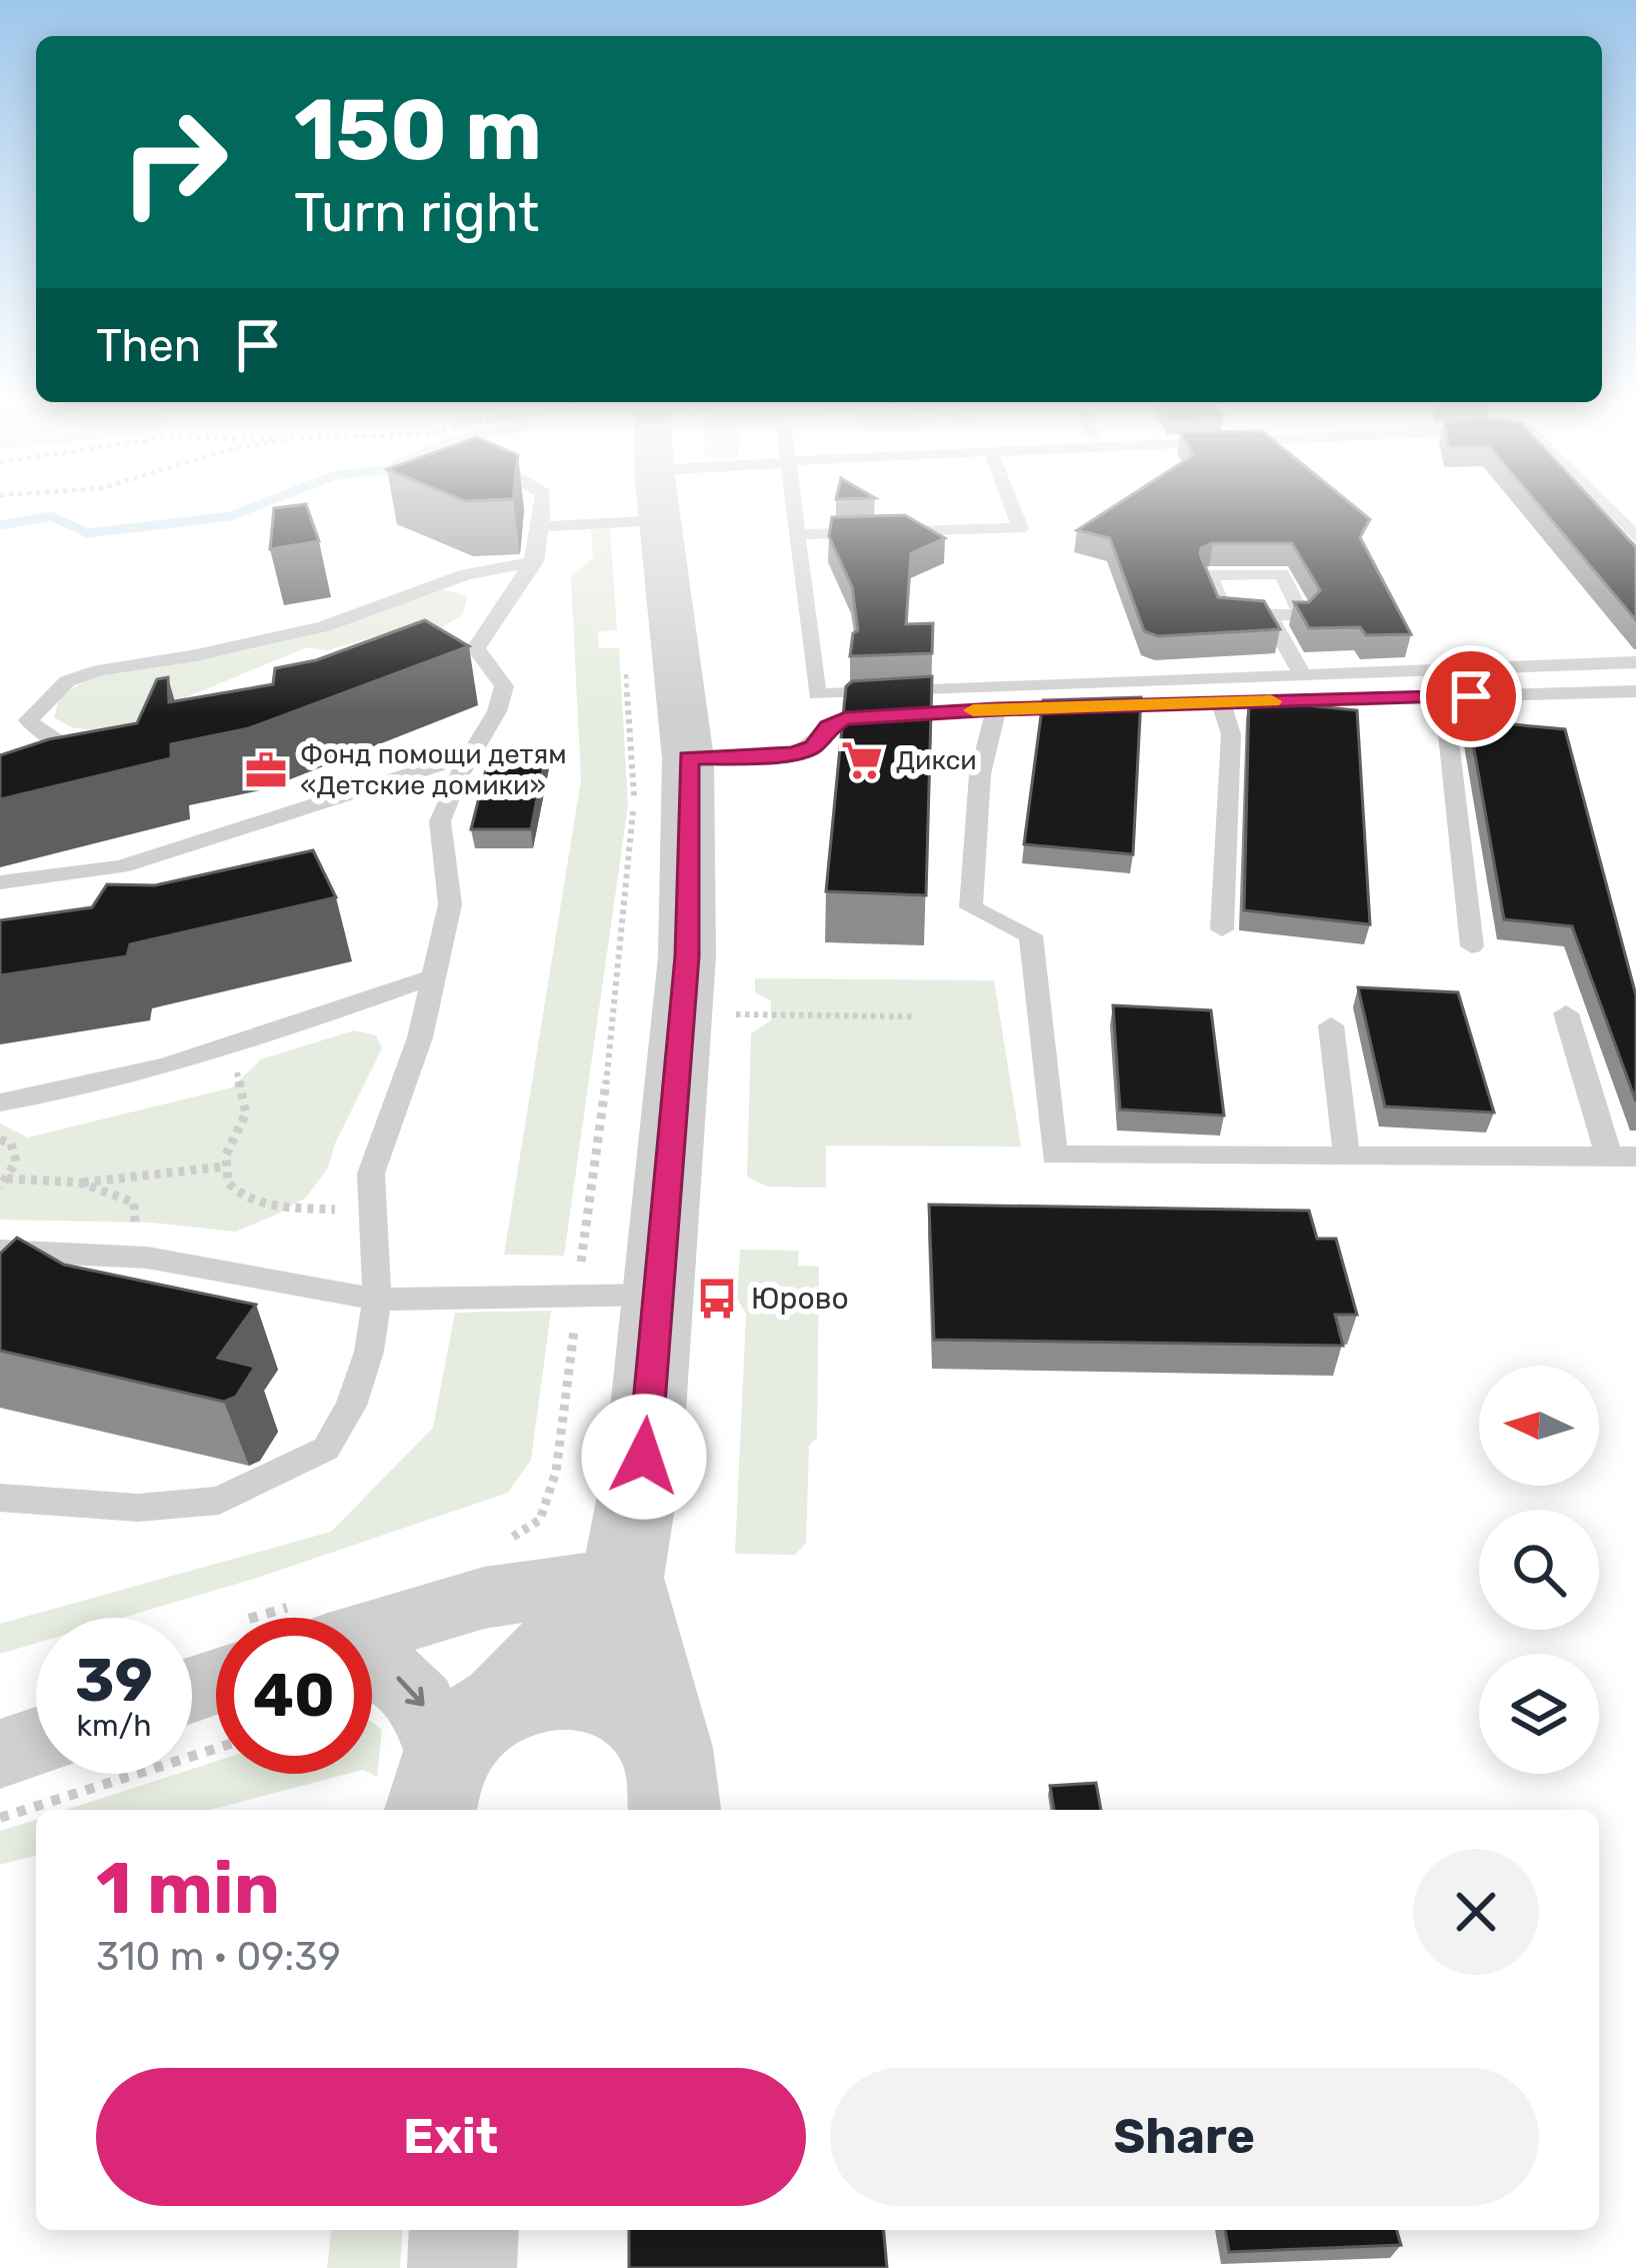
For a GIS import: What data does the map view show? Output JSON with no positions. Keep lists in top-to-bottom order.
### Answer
{
  "places": {
    "supermarket": ["Дикси"],
    "office": ["Фонд помощи детям «Детские домики»"],
    "bus stop": ["Юрово"]
  },
  "north": "left",
  "page": {
    "turn": ["150 m", "Turn right"],
    "then": "Then",
    "speed": "39 km/h",
    "limit": "40",
    "heading": ["1 min", "310 m · 09:39"],
    "buttons": ["Exit", "Share"]
  }
}
